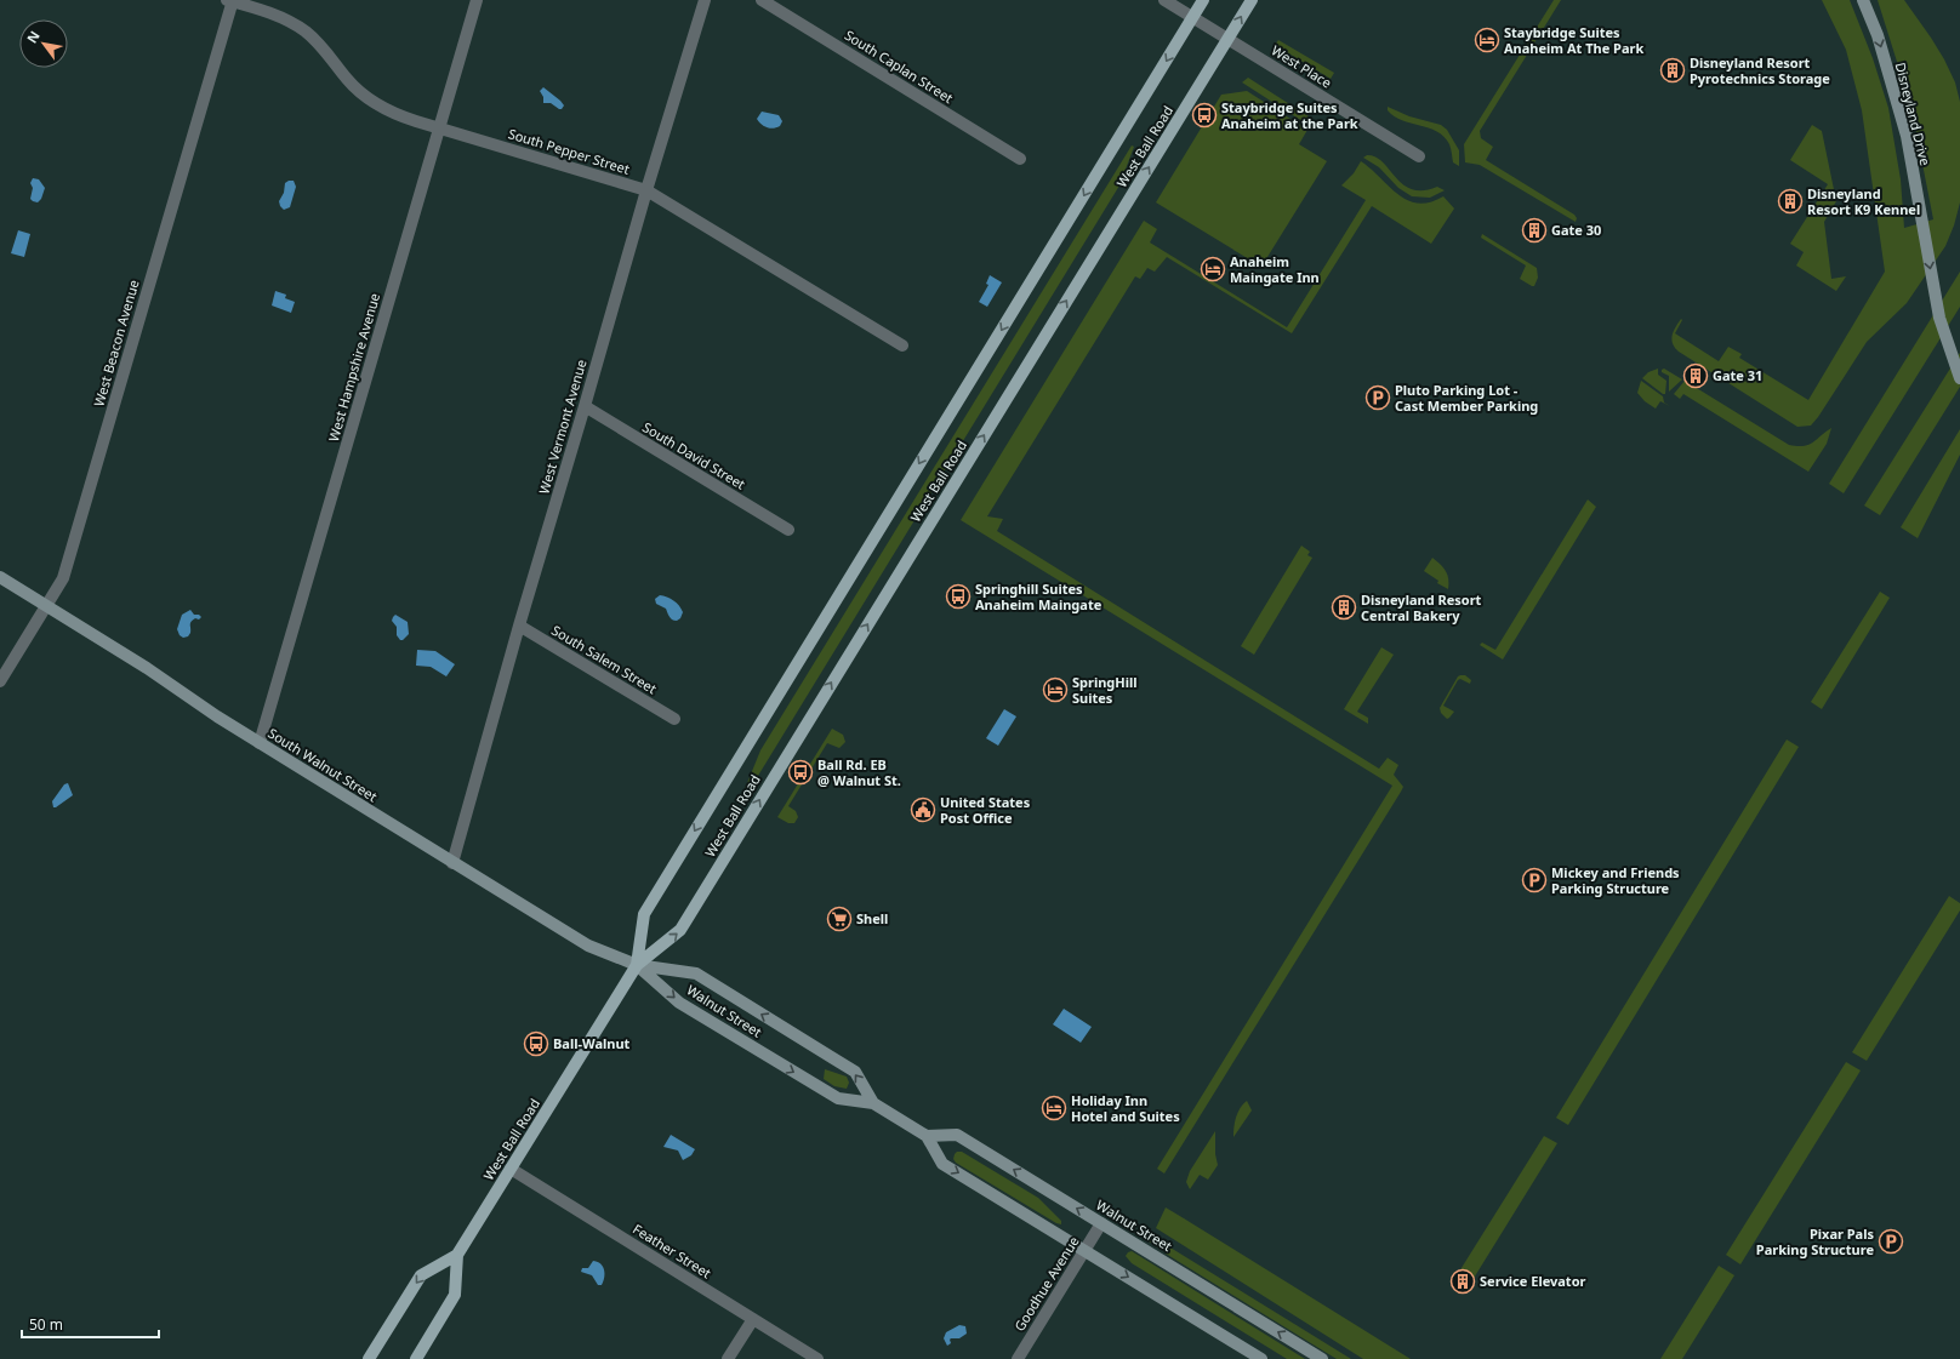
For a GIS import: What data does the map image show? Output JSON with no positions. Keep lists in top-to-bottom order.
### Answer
{
  "streets": {
    "main road": ["West Ball Road"],
    "street": [
      "South Caplan Street",
      "West Place",
      "Disneyland Drive",
      "South Pepper Street",
      "West Beacon Avenue",
      "West Hampshire Avenue",
      "West Vermont Avenue",
      "South David Street",
      "South Salem Street",
      "South Walnut Street",
      "Walnut Street",
      "Feather Street",
      "Goodhue Avenue"
    ]
  },
  "crossings": [
    ["West Place", "West Ball Road"],
    ["West Ball Road", "South Walnut Street"],
    ["West Ball Road", "Walnut Street"],
    ["West Ball Road", "Feather Street"],
    ["South Pepper Street", "West Beacon Avenue"],
    ["South Pepper Street", "West Hampshire Avenue"],
    ["South Pepper Street", "West Vermont Avenue"],
    ["West Beacon Avenue", "South Walnut Street"],
    ["West Hampshire Avenue", "South Walnut Street"],
    ["West Vermont Avenue", "South David Street"],
    ["West Vermont Avenue", "South Salem Street"],
    ["West Vermont Avenue", "South Walnut Street"],
    ["South Walnut Street", "Walnut Street"],
    ["Walnut Street", "Goodhue Avenue"]
  ],
  "one_way": ["Disneyland Drive"],
  "places": {
    "hotel": [
      "Staybridge Suites Anaheim At The Park",
      "Anaheim Maingate Inn",
      "SpringHill Suites",
      "Holiday Inn Hotel and Suites"
    ],
    "building": [
      "Disneyland Resort Pyrotechnics Storage",
      "Disneyland Resort K9 Kennel",
      "Gate 30",
      "Gate 31",
      "Disneyland Resort Central Bakery",
      "Service Elevator"
    ],
    "bus stop": [
      "Staybridge Suites Anaheim at the Park",
      "Springhill Suites Anaheim Maingate",
      "Ball Rd. EB @ Walnut St.",
      "Ball-Walnut"
    ],
    "parking": ["Pluto Parking Lot - Cast Member Parking", "Mickey and Friends Parking Structure", "Pixar Pals Parking Structure"],
    "public building": ["United States Post Office"],
    "supermarket": ["Shell"]
  },
  "scale_bar": "50 m",
  "north": "top left"
}
